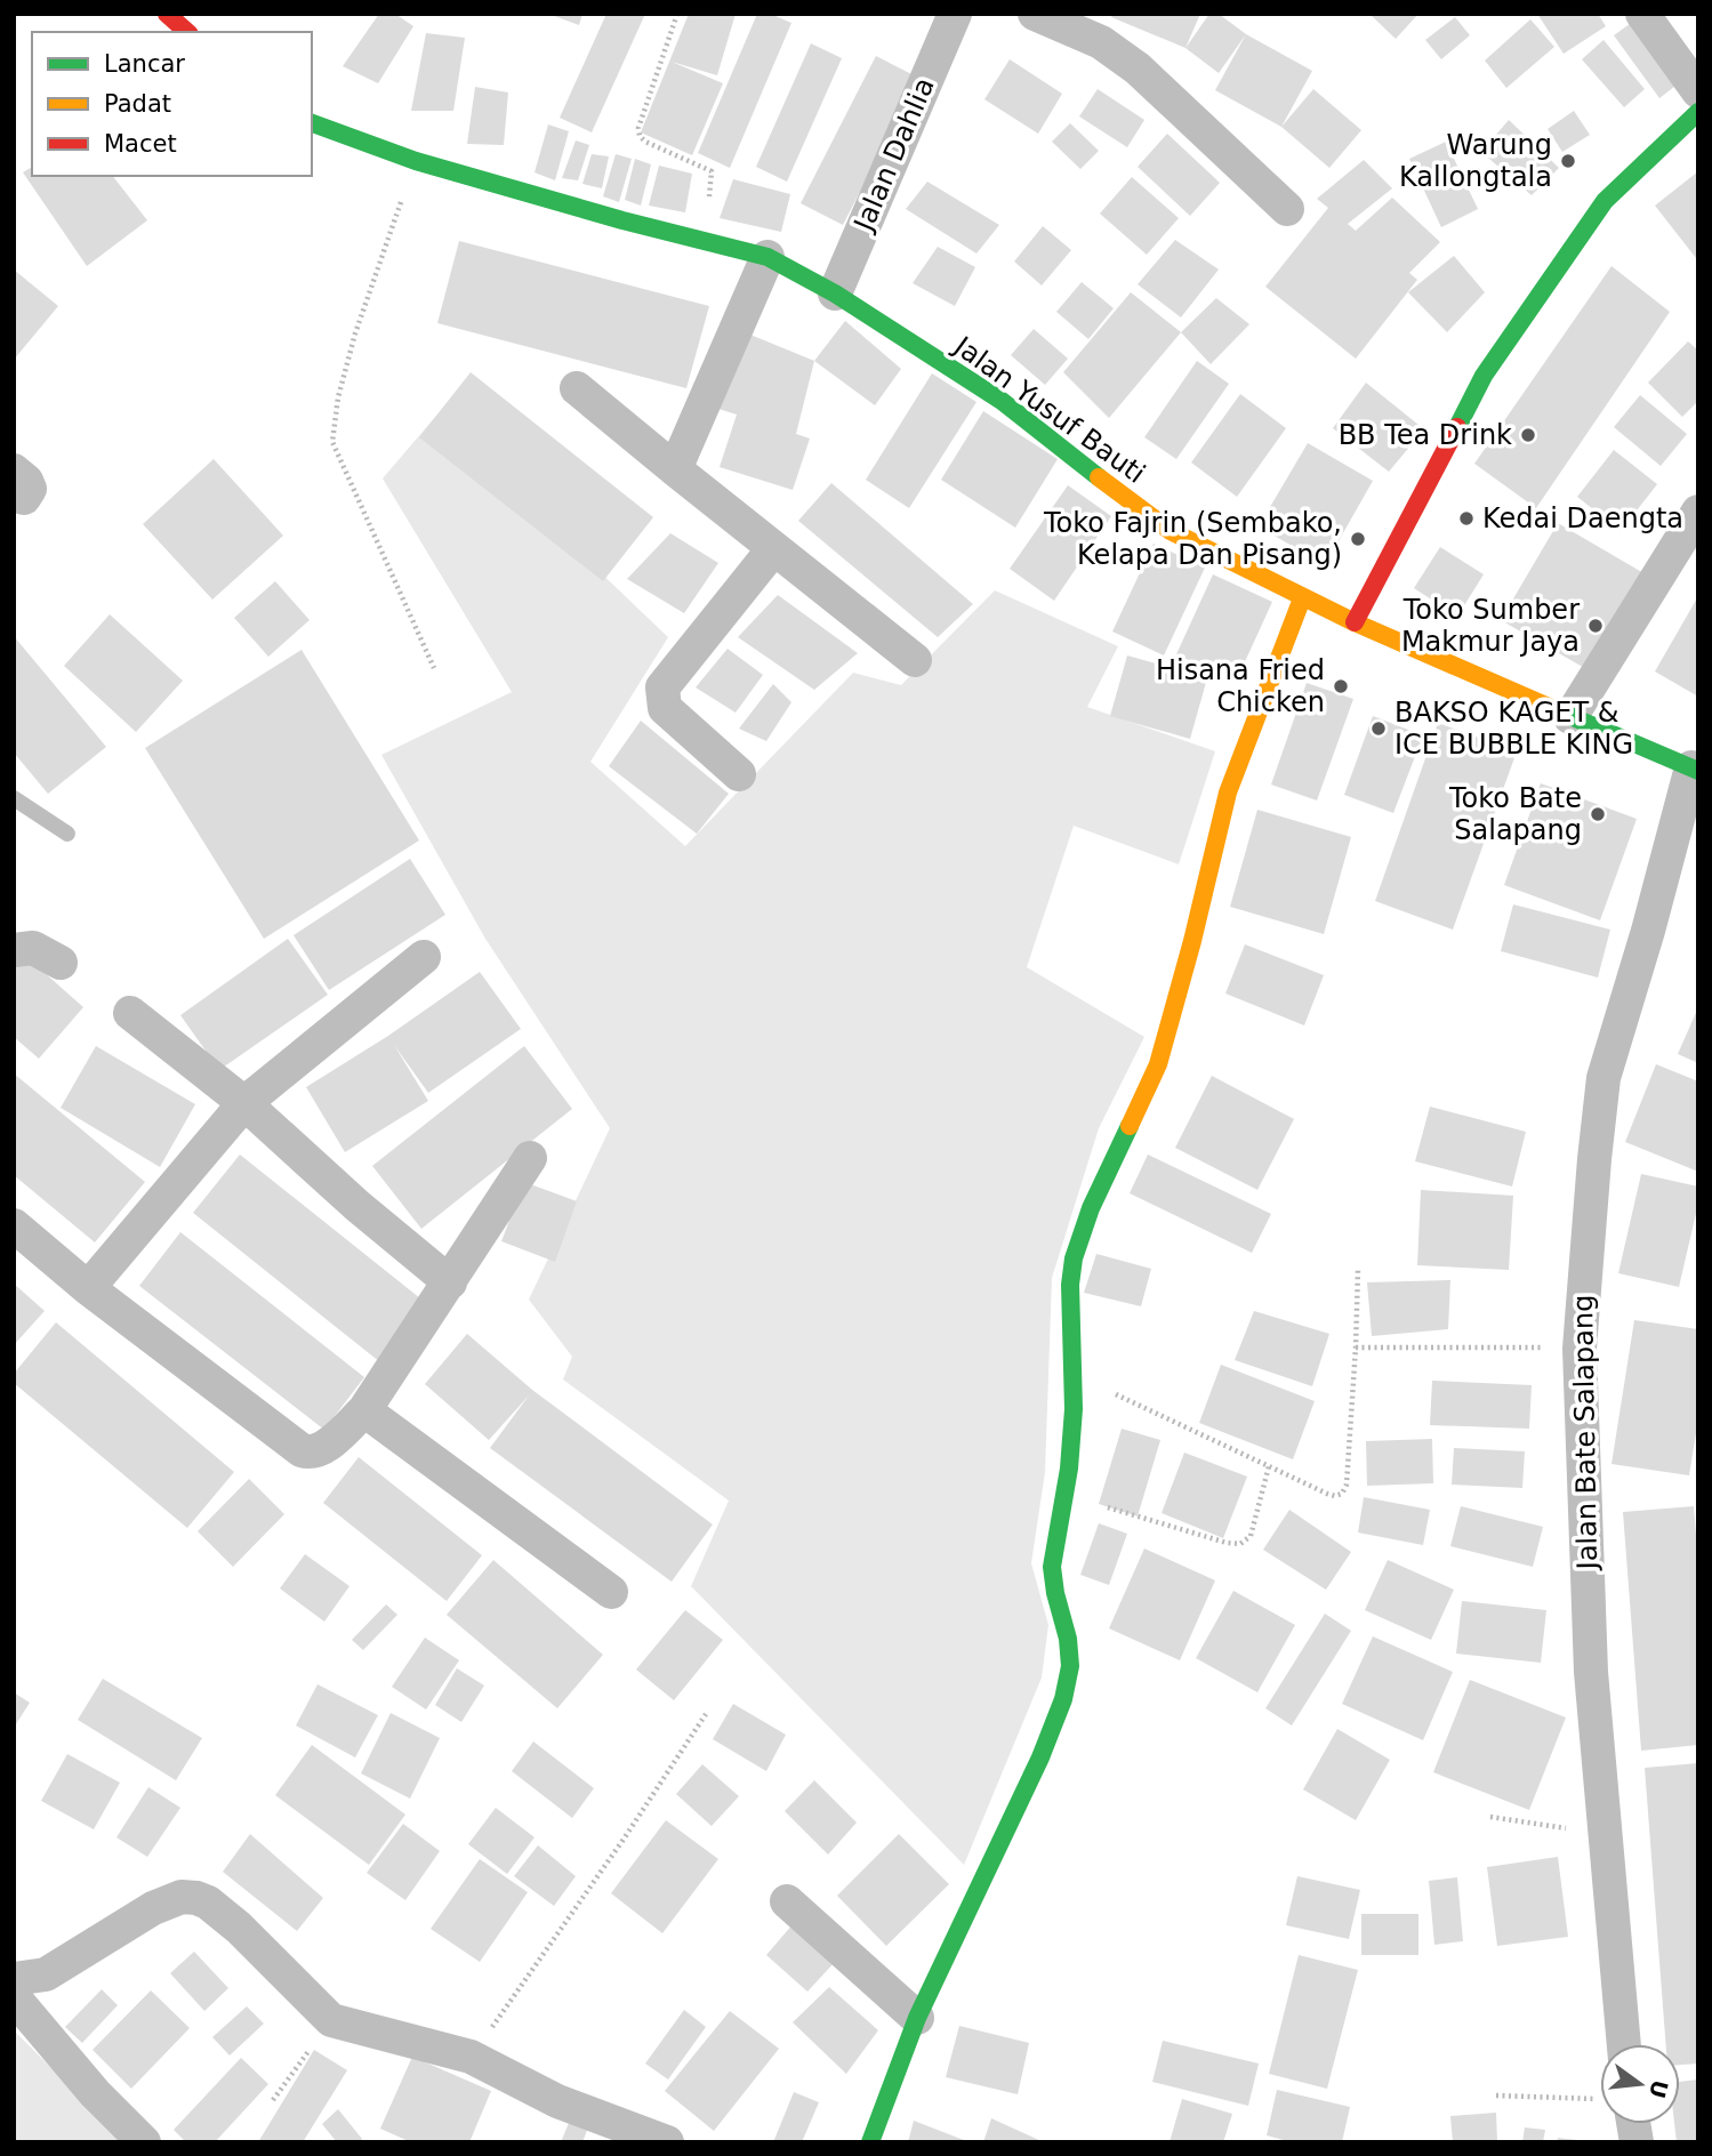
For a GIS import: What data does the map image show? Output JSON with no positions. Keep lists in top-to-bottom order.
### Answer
{
  "streets": {
    "street": ["Jalan Dahlia", "Jalan Yusuf Bauti", "Jalan Bate Salapang"]
  },
  "crossings": [
    ["Jalan Dahlia", "Jalan Yusuf Bauti"],
    ["Jalan Yusuf Bauti", "Jalan Bate Salapang"]
  ],
  "places": [
    "Warung Kallongtala",
    "BB Tea Drink",
    "Kedai Daengta",
    "Toko Fajrin (Sembako, Kelapa Dan Pisang)",
    "Toko Sumber Makmur Jaya",
    "Hisana Fried Chicken",
    "BAKSO KAGET & ICE BUBBLE KING",
    "Toko Bate Salapang"
  ],
  "legend": ["Lancar", "Padat", "Macet"],
  "north": "right"
}
